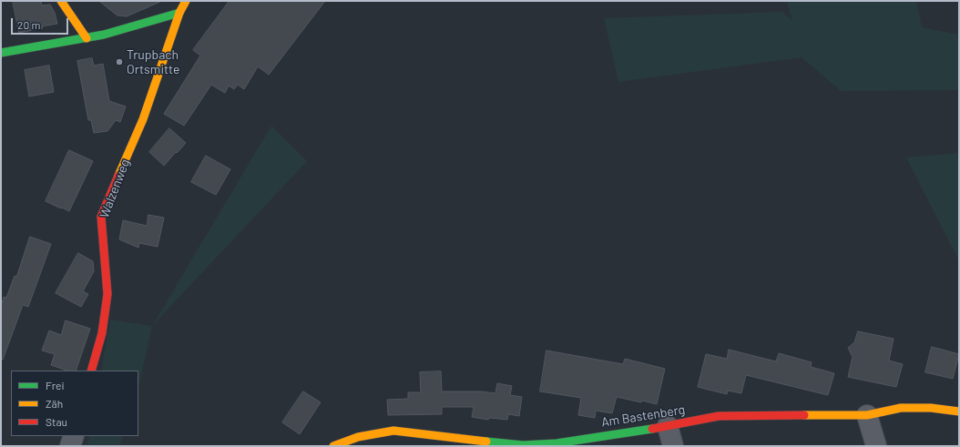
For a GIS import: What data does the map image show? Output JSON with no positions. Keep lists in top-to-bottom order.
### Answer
{
  "streets": {
    "street": ["Walzenweg", "Am Bastenberg"]
  },
  "places": ["Trupbach Ortsmitte"],
  "legend": ["Frei", "Zäh", "Stau"],
  "scale_bar": "20 m"
}
